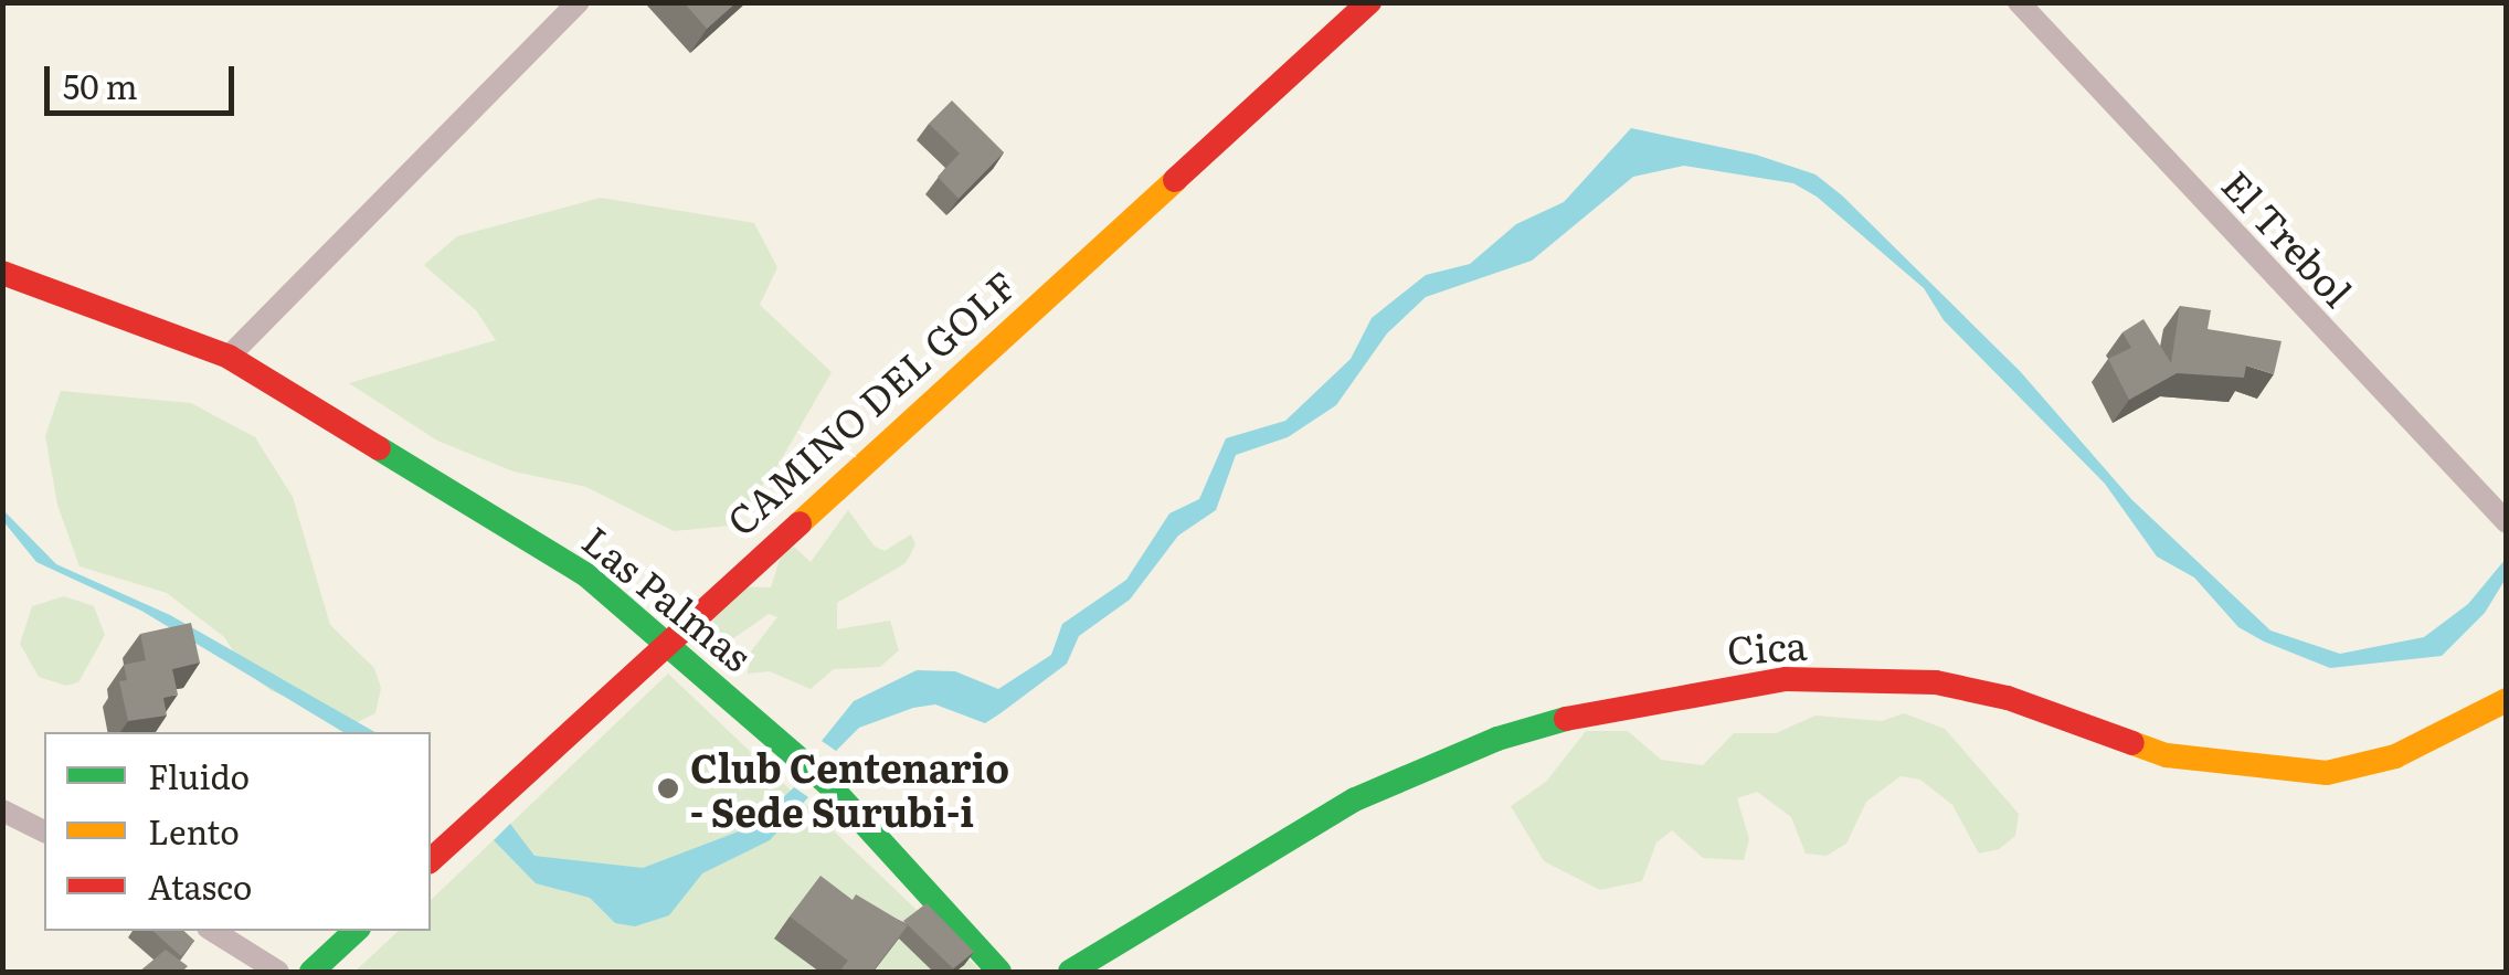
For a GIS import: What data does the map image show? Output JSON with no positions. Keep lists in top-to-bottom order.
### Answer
{
  "streets": {
    "street": [
      "El Trebol",
      "CAMINO DEL GOLF",
      "Las Palmas",
      "Cica"
    ]
  },
  "crossings": [
    ["CAMINO DEL GOLF", "Las Palmas"]
  ],
  "places": ["Club Centenario - Sede Surubi-i"],
  "legend": ["Fluido", "Lento", "Atasco"],
  "scale_bar": "50 m"
}
